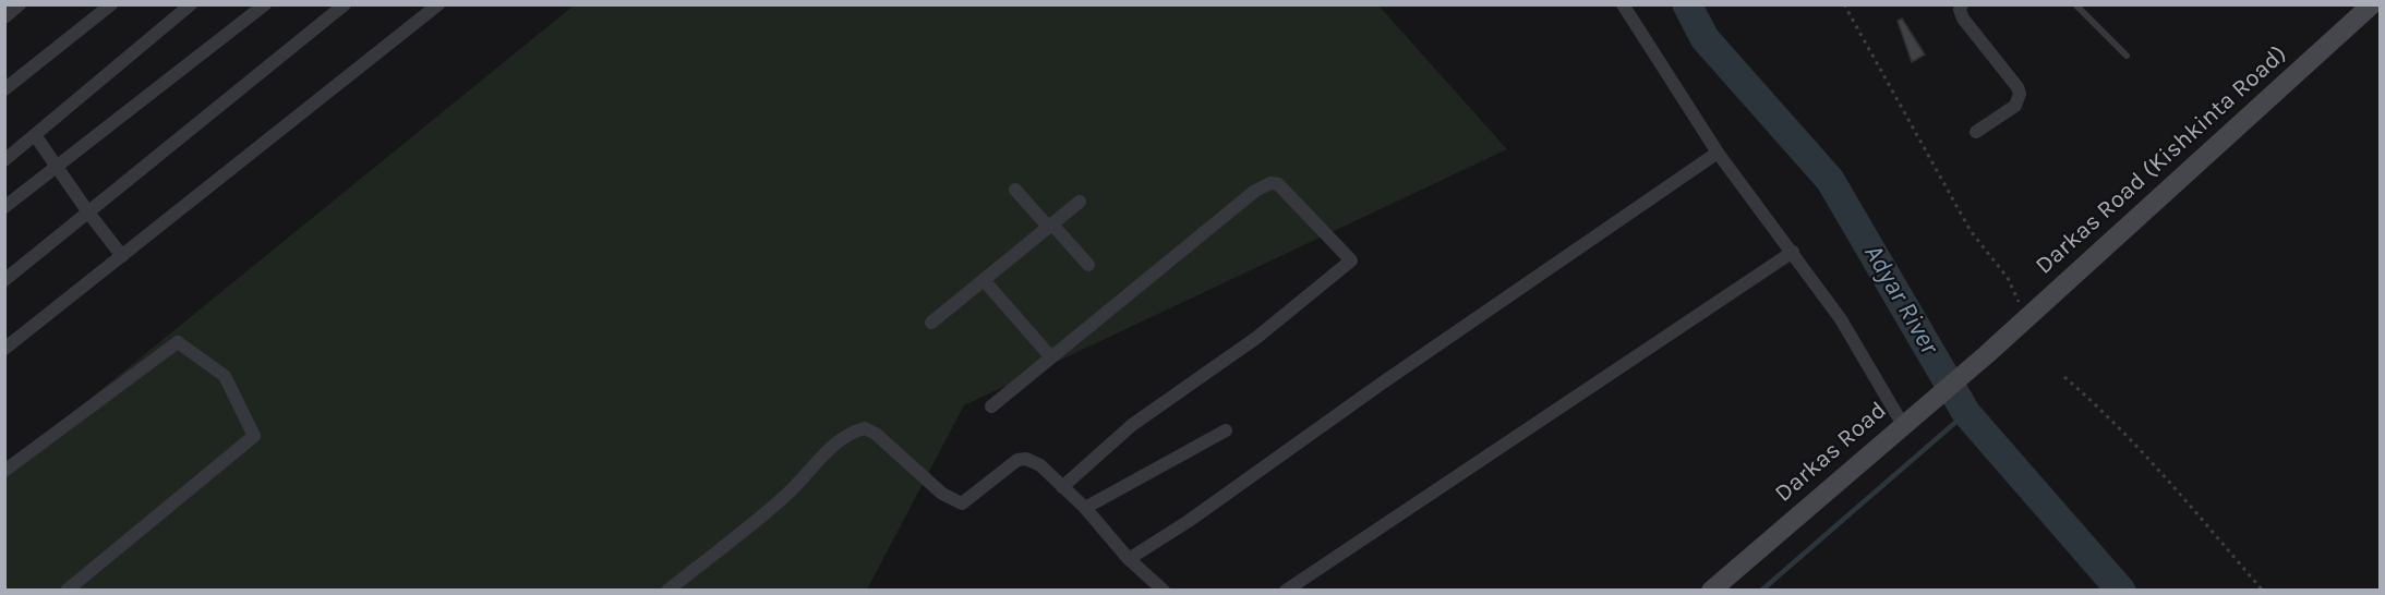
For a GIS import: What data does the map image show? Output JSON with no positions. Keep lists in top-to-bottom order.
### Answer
{
  "streets": {
    "main road": ["Darkas Road (Kishkinta Road)", "Darkas Road"]
  },
  "crossings": [
    ["Darkas Road (Kishkinta Road)", "Darkas Road"]
  ],
  "water": ["Adyar River"]
}
